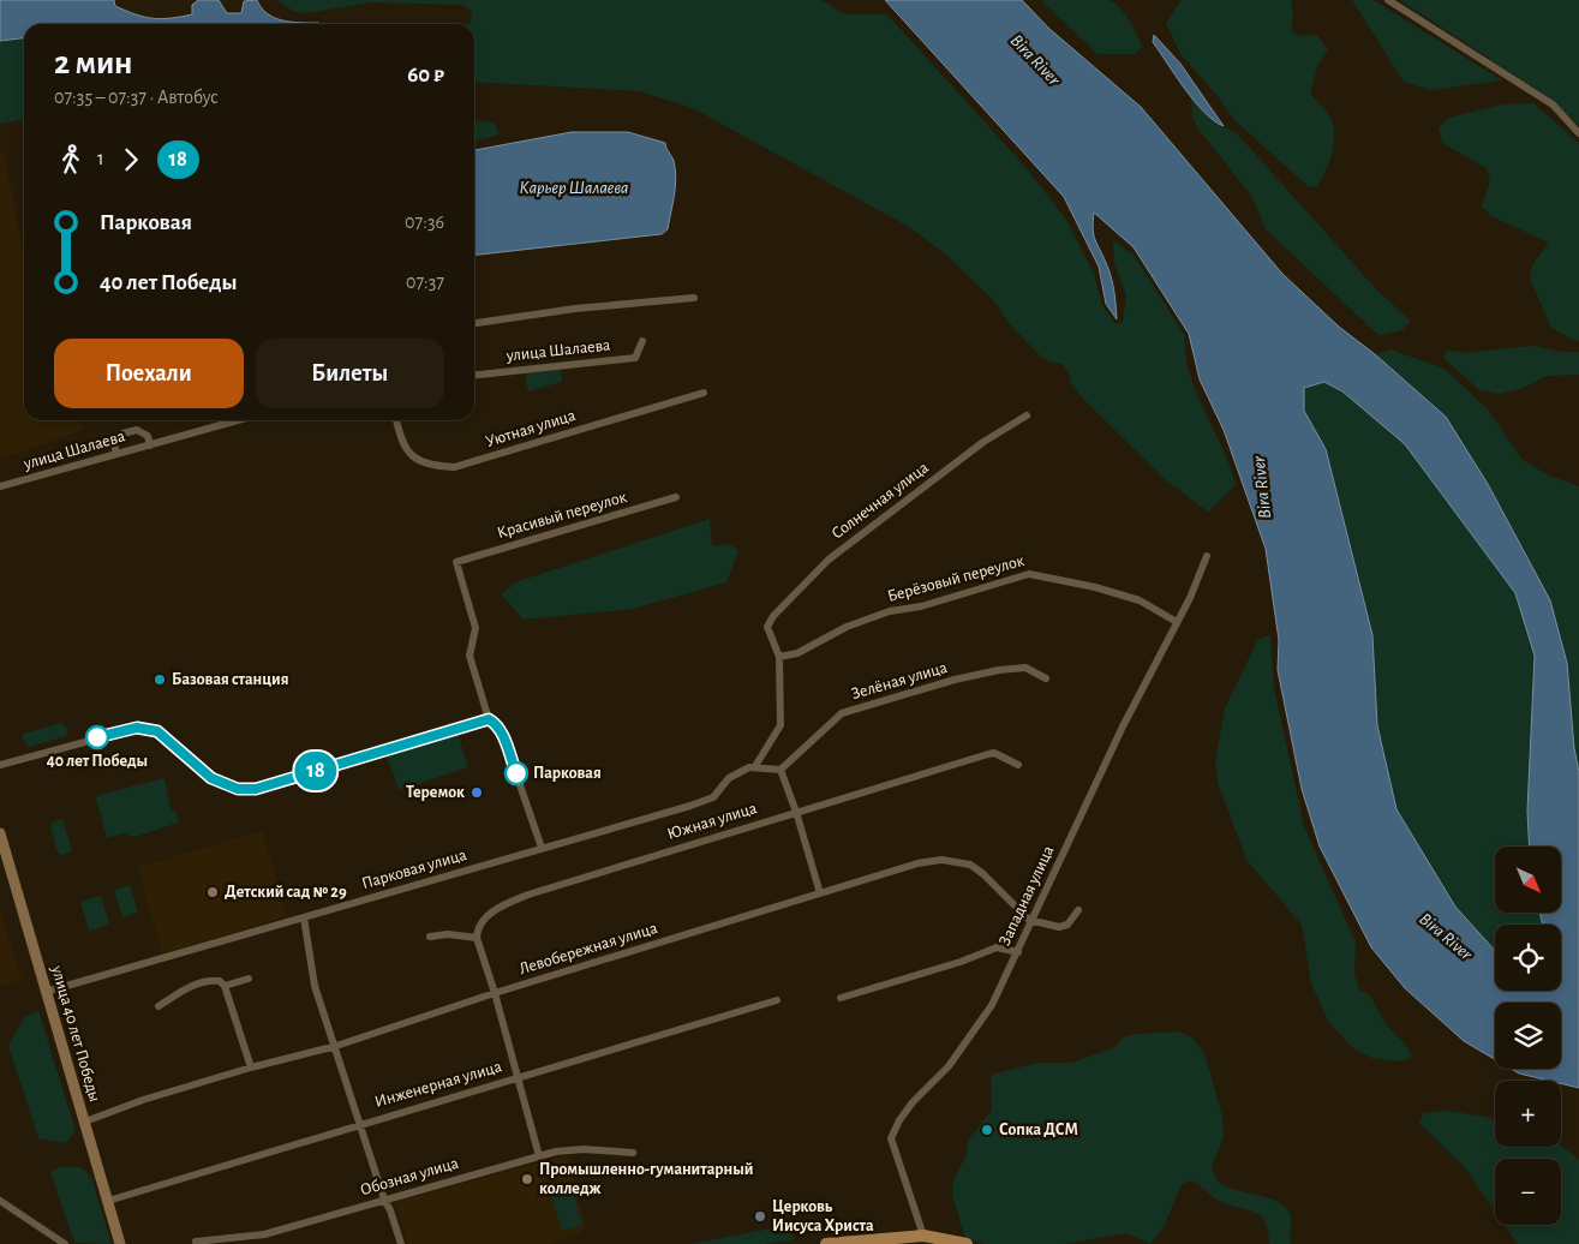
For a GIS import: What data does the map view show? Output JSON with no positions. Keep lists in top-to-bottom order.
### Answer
{
  "streets": {
    "main road": ["улица 40 лет Победы"],
    "street": [
      "улица Шалаева",
      "Уютная улица",
      "Солнечная улица",
      "Красивый переулок",
      "Берёзовый переулок",
      "Зелёная улица",
      "Южная улица",
      "Парковая улица",
      "Западная улица",
      "Левобережная улица",
      "Инженерная улица",
      "Обозная улица"
    ]
  },
  "crossings": [
    ["Солнечная улица", "Берёзовый переулок"],
    ["Берёзовый переулок", "Западная улица"],
    ["Парковая улица", "улица 40 лет Победы"],
    ["Западная улица", "Левобережная улица"],
    ["Левобережная улица", "улица 40 лет Победы"],
    ["улица 40 лет Победы", "Инженерная улица"]
  ],
  "water": ["Bira River", "Карьер Шалаева"],
  "places": [
    "Базовая станция",
    "40 лет Победы",
    "Парковая",
    "Теремок",
    "Детский сад № 29",
    "Сопка ДСМ",
    "Промышленно-гуманитарный колледж",
    "Церковь Иисуса Христа"
  ],
  "lines": ["bus line 18"],
  "north": "bottom right",
  "page": {
    "on_map": "18",
    "heading": ["2 мин", "07:35 – 07:37 · Автобус", "60 ₽"],
    "legs": ["1", "18"],
    "list": [
      {
        "name": "Парковая",
        "value": "07:36"
      },
      {
        "name": "40 лет Победы",
        "value": "07:37"
      }
    ],
    "buttons": ["Поехали", "Билеты"],
    "map_buttons": ["+", "−"]
  }
}
